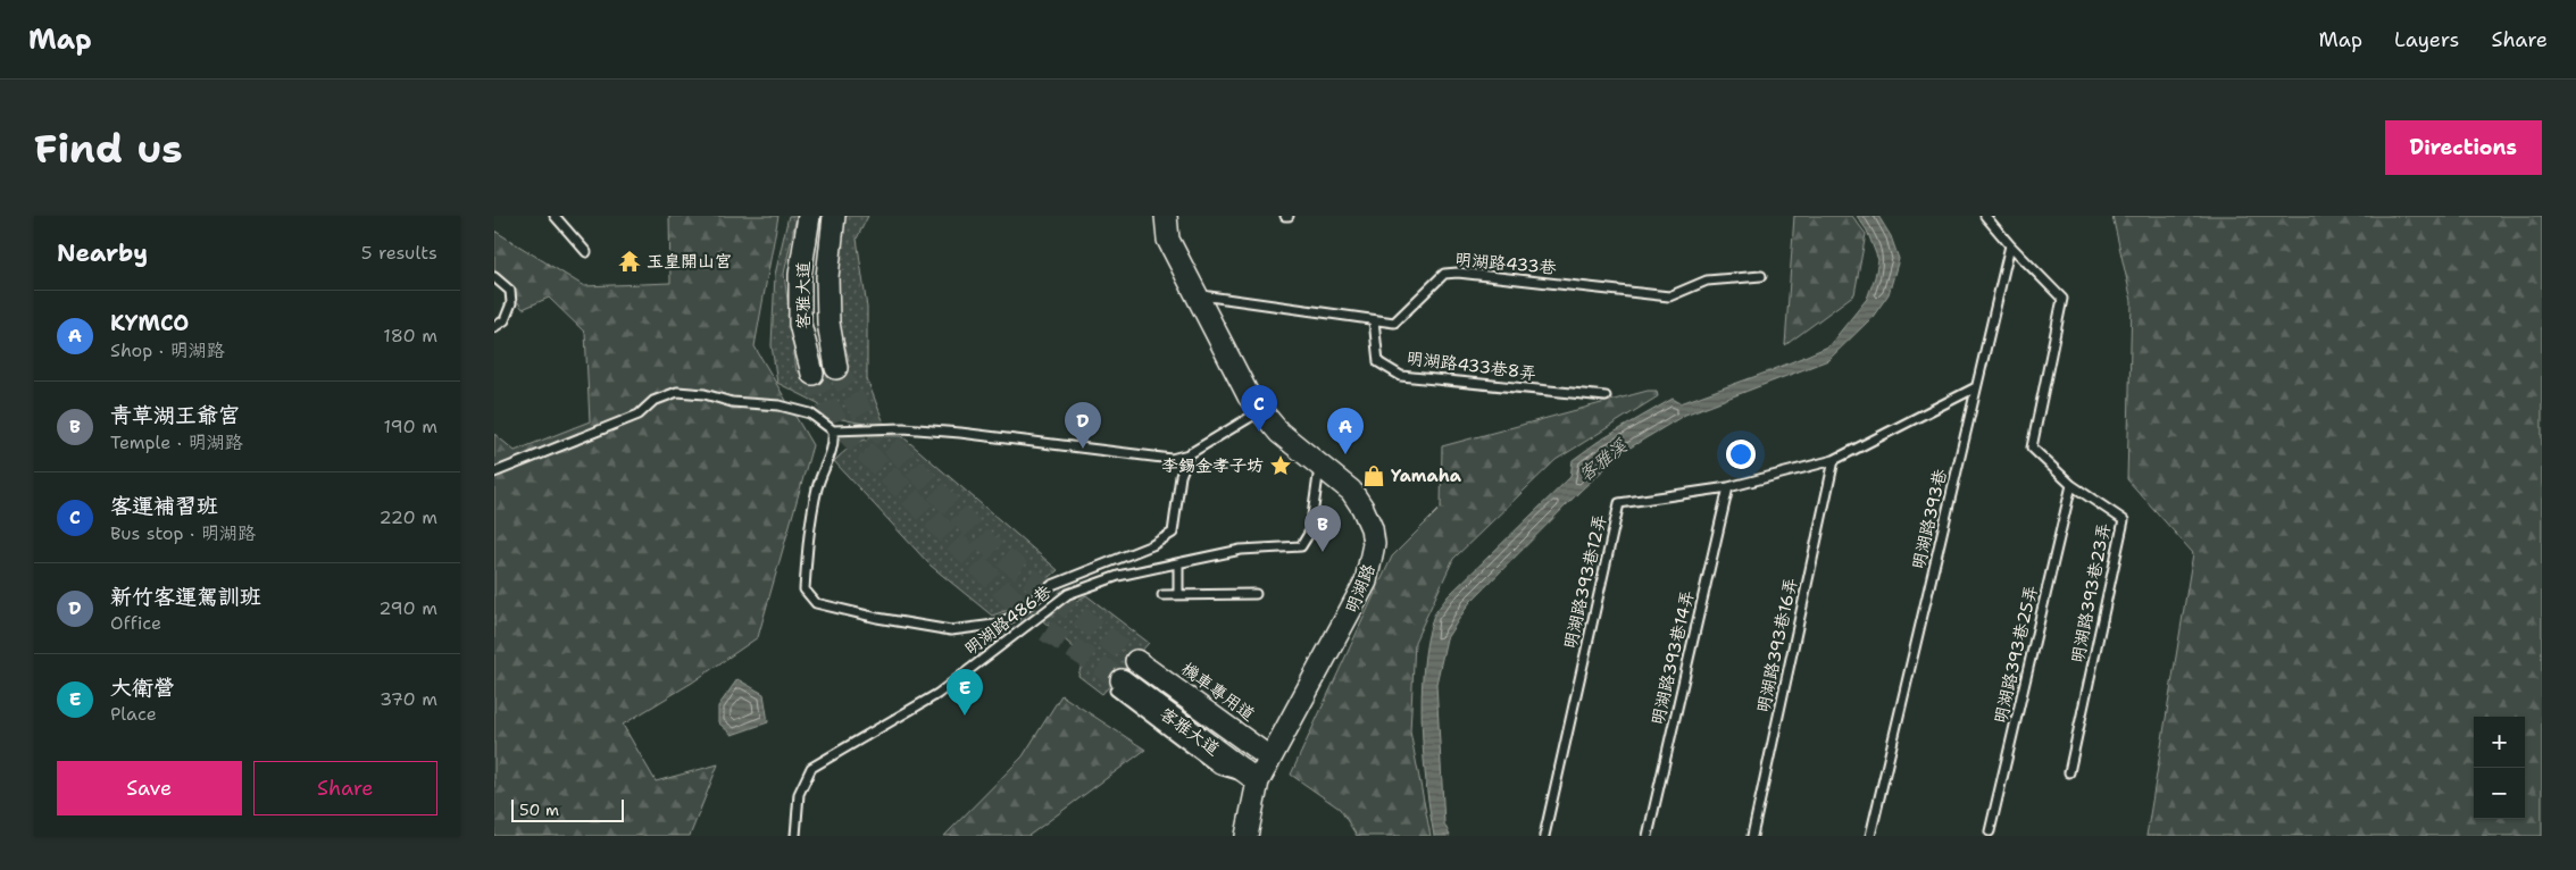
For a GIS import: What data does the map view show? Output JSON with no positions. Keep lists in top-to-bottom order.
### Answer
{
  "streets": {
    "main road": ["客雅大道", "明湖路"],
    "lane": [
      "明湖路433巷",
      "明湖路433巷8弄",
      "明湖路393巷",
      "明湖路393巷12弄",
      "明湖路393巷23弄",
      "明湖路486巷",
      "明湖路393巷16弄",
      "明湖路393巷25弄",
      "明湖路393巷14弄"
    ]
  },
  "crossings": [
    ["明湖路433巷", "明湖路433巷8弄"],
    ["明湖路433巷", "明湖路"],
    ["客雅大道", "明湖路"],
    ["明湖路393巷", "明湖路393巷12弄"],
    ["明湖路393巷", "明湖路393巷23弄"],
    ["明湖路393巷12弄", "明湖路393巷16弄"],
    ["明湖路393巷12弄", "明湖路393巷14弄"],
    ["明湖路", "明湖路486巷"],
    ["明湖路393巷23弄", "明湖路393巷25弄"]
  ],
  "water": ["客雅溪"],
  "places": {
    "temple": ["玉皇開山宮"],
    "place": ["李錫金孝子坊"],
    "shop": ["Yamaha"]
  },
  "scale_bar": "50 m",
  "page": {
    "header": "Map",
    "nav": ["Map", "Layers", "Share"],
    "buttons": [
      "Directions",
      ["Save", "Share"]
    ],
    "title": "Find us",
    "heading": ["Nearby", "5 results"],
    "list": [
      {
        "mark": "A",
        "name": "KYMCO",
        "note": "Shop · 明湖路",
        "value": "180 m"
      },
      {
        "mark": "B",
        "name": "青草湖王爺宮",
        "note": "Temple · 明湖路",
        "value": "190 m"
      },
      {
        "mark": "C",
        "name": "客運補習班",
        "note": "Bus stop · 明湖路",
        "value": "220 m"
      },
      {
        "mark": "D",
        "name": "新竹客運駕訓班",
        "note": "Office",
        "value": "290 m"
      },
      {
        "mark": "E",
        "name": "大衛營",
        "note": "Place",
        "value": "370 m"
      }
    ],
    "pins": [
      "C",
      "D",
      "A",
      "B",
      "E"
    ],
    "map_buttons": ["+", "−"],
    "scale": "50 m"
  }
}
